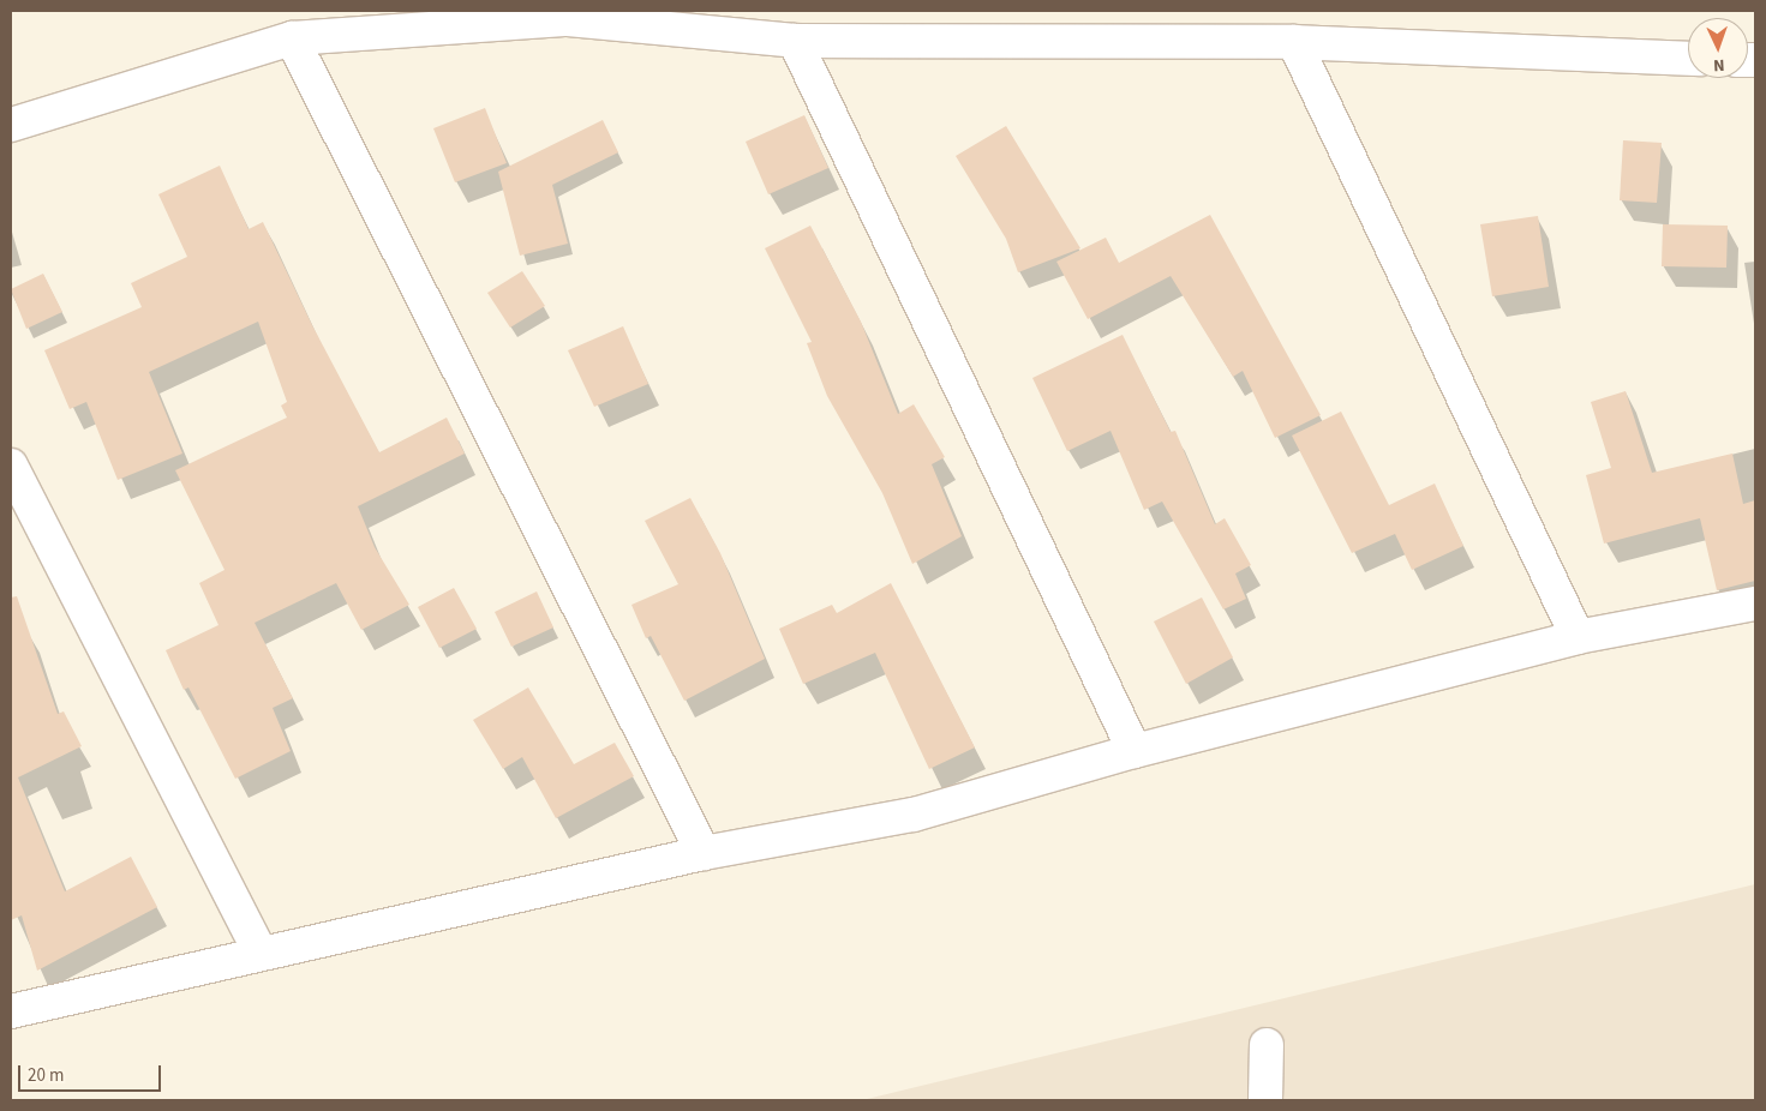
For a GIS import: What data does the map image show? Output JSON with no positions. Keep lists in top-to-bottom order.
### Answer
{
  "scale_bar": "20 m",
  "north": "bottom"
}
